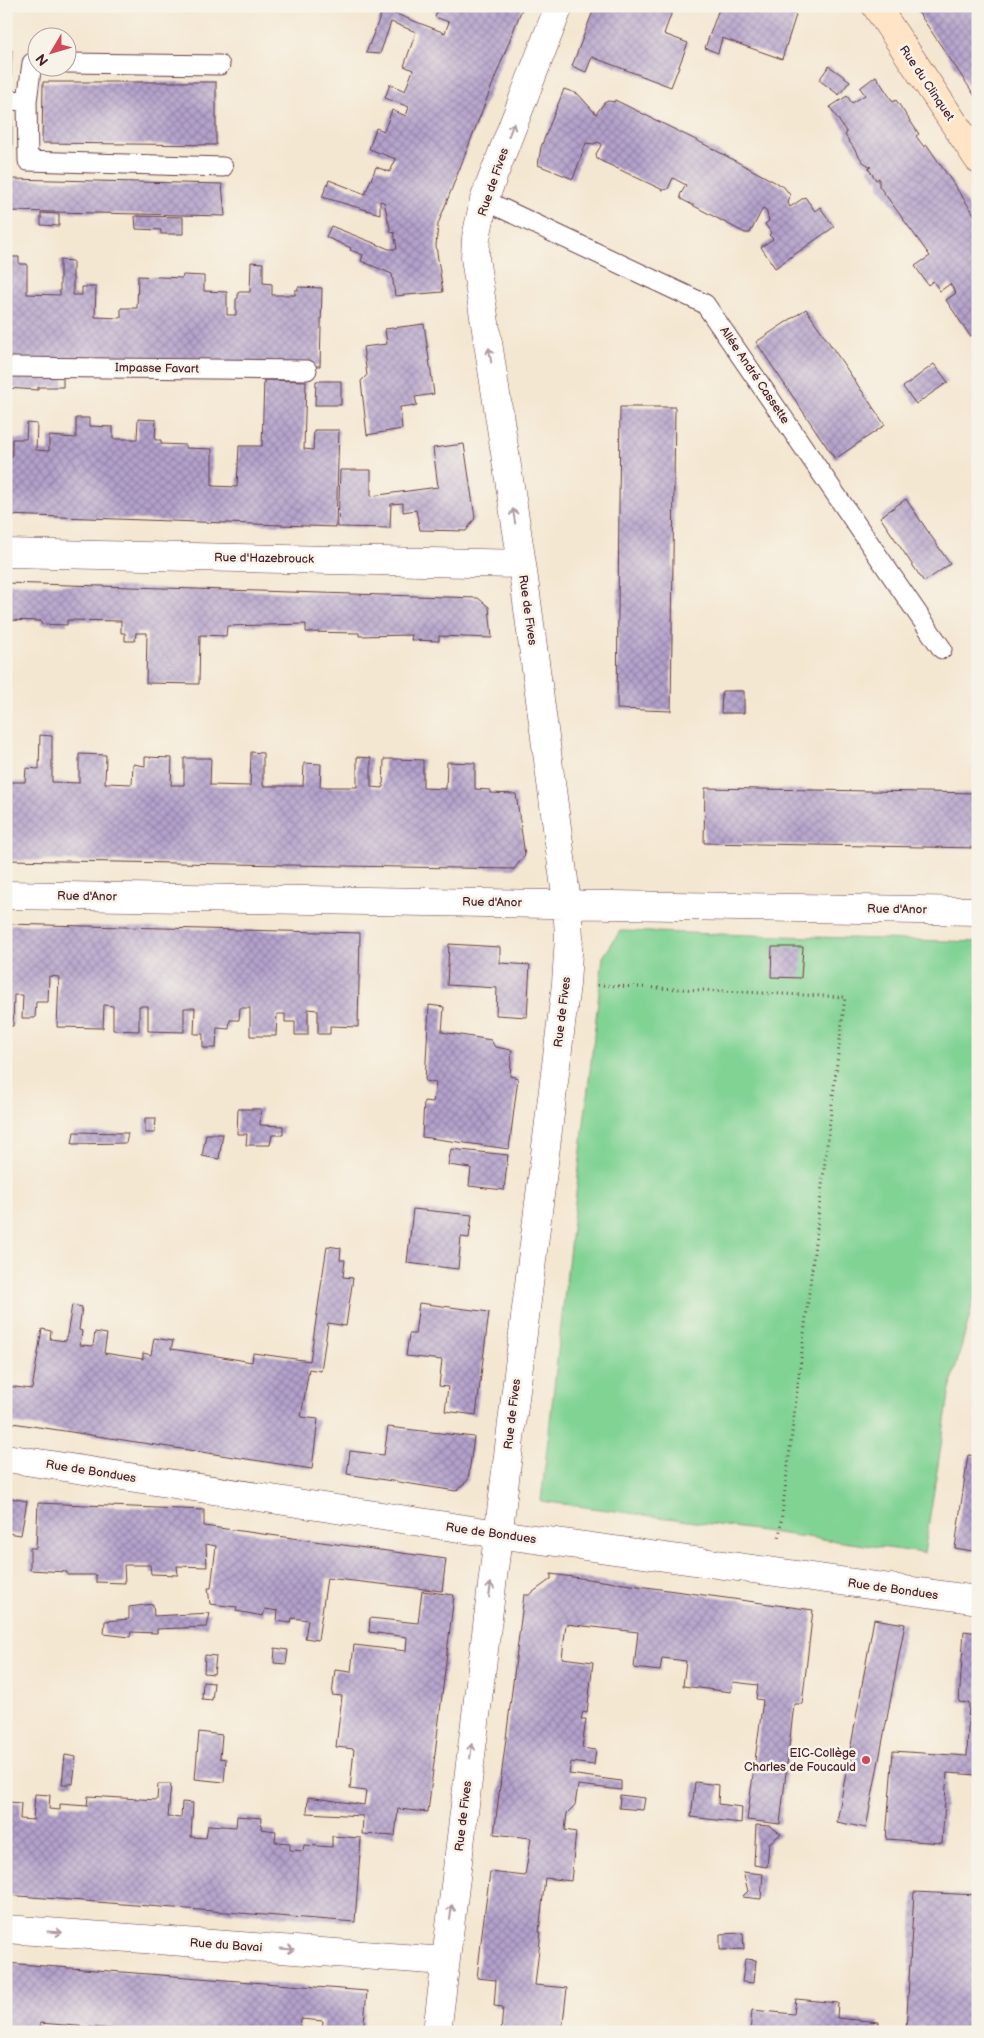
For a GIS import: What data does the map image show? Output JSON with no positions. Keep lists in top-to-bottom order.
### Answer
{
  "streets": {
    "street": [
      "Rue du Clinquet",
      "Rue de Fives",
      "Rue d'Hazebrouck",
      "Rue d'Anor",
      "Rue de Bondues",
      "Rue du Bavai"
    ],
    "lane": ["Impasse Favart", "Allée André Cassette"]
  },
  "crossings": [
    ["Rue de Fives", "Allée André Cassette"],
    ["Rue de Fives", "Rue d'Hazebrouck"],
    ["Rue de Fives", "Rue d'Anor"],
    ["Rue de Fives", "Rue de Bondues"],
    ["Rue de Fives", "Rue du Bavai"]
  ],
  "one_way": ["Rue de Fives", "Rue du Bavai"],
  "places": ["EIC-Collège Charles de Foucauld"],
  "north": "bottom left"
}
